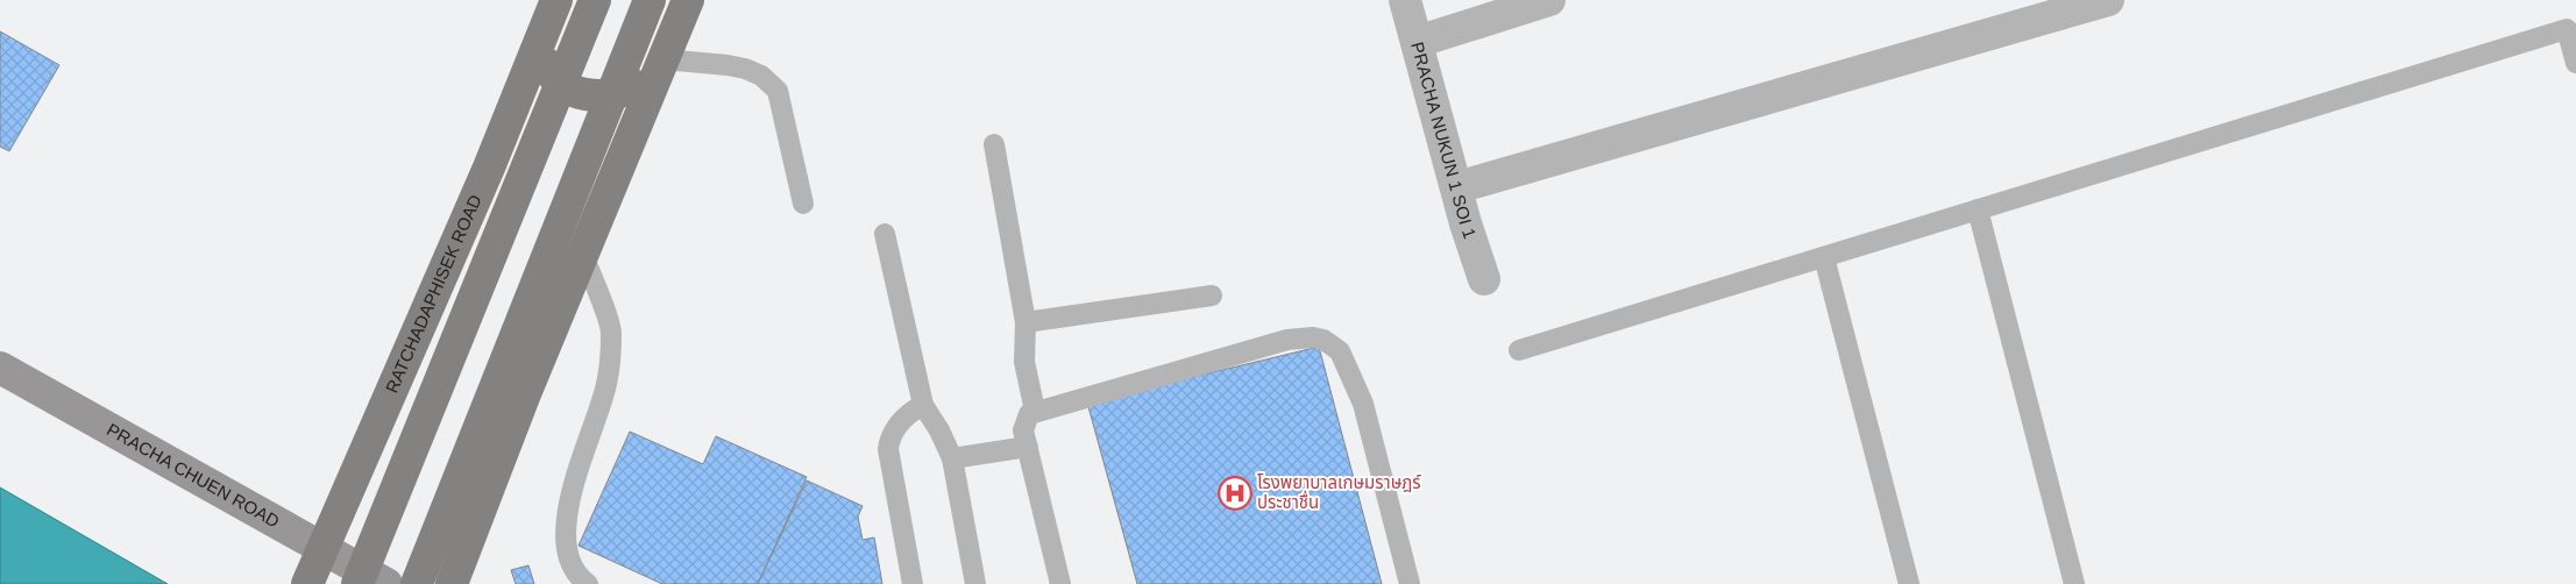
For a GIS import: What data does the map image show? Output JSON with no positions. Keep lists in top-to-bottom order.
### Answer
{
  "streets": {
    "main road": ["RATCHADAPHISEK ROAD", "PRACHA CHUEN ROAD"],
    "street": ["PRACHA NUKUN 1 SOI 1"]
  },
  "crossings": [
    ["RATCHADAPHISEK ROAD", "PRACHA CHUEN ROAD"]
  ],
  "places": {
    "hospital": ["โรงพยาบาลเกษมราษฎร์ ประชาชื่น"]
  }
}
